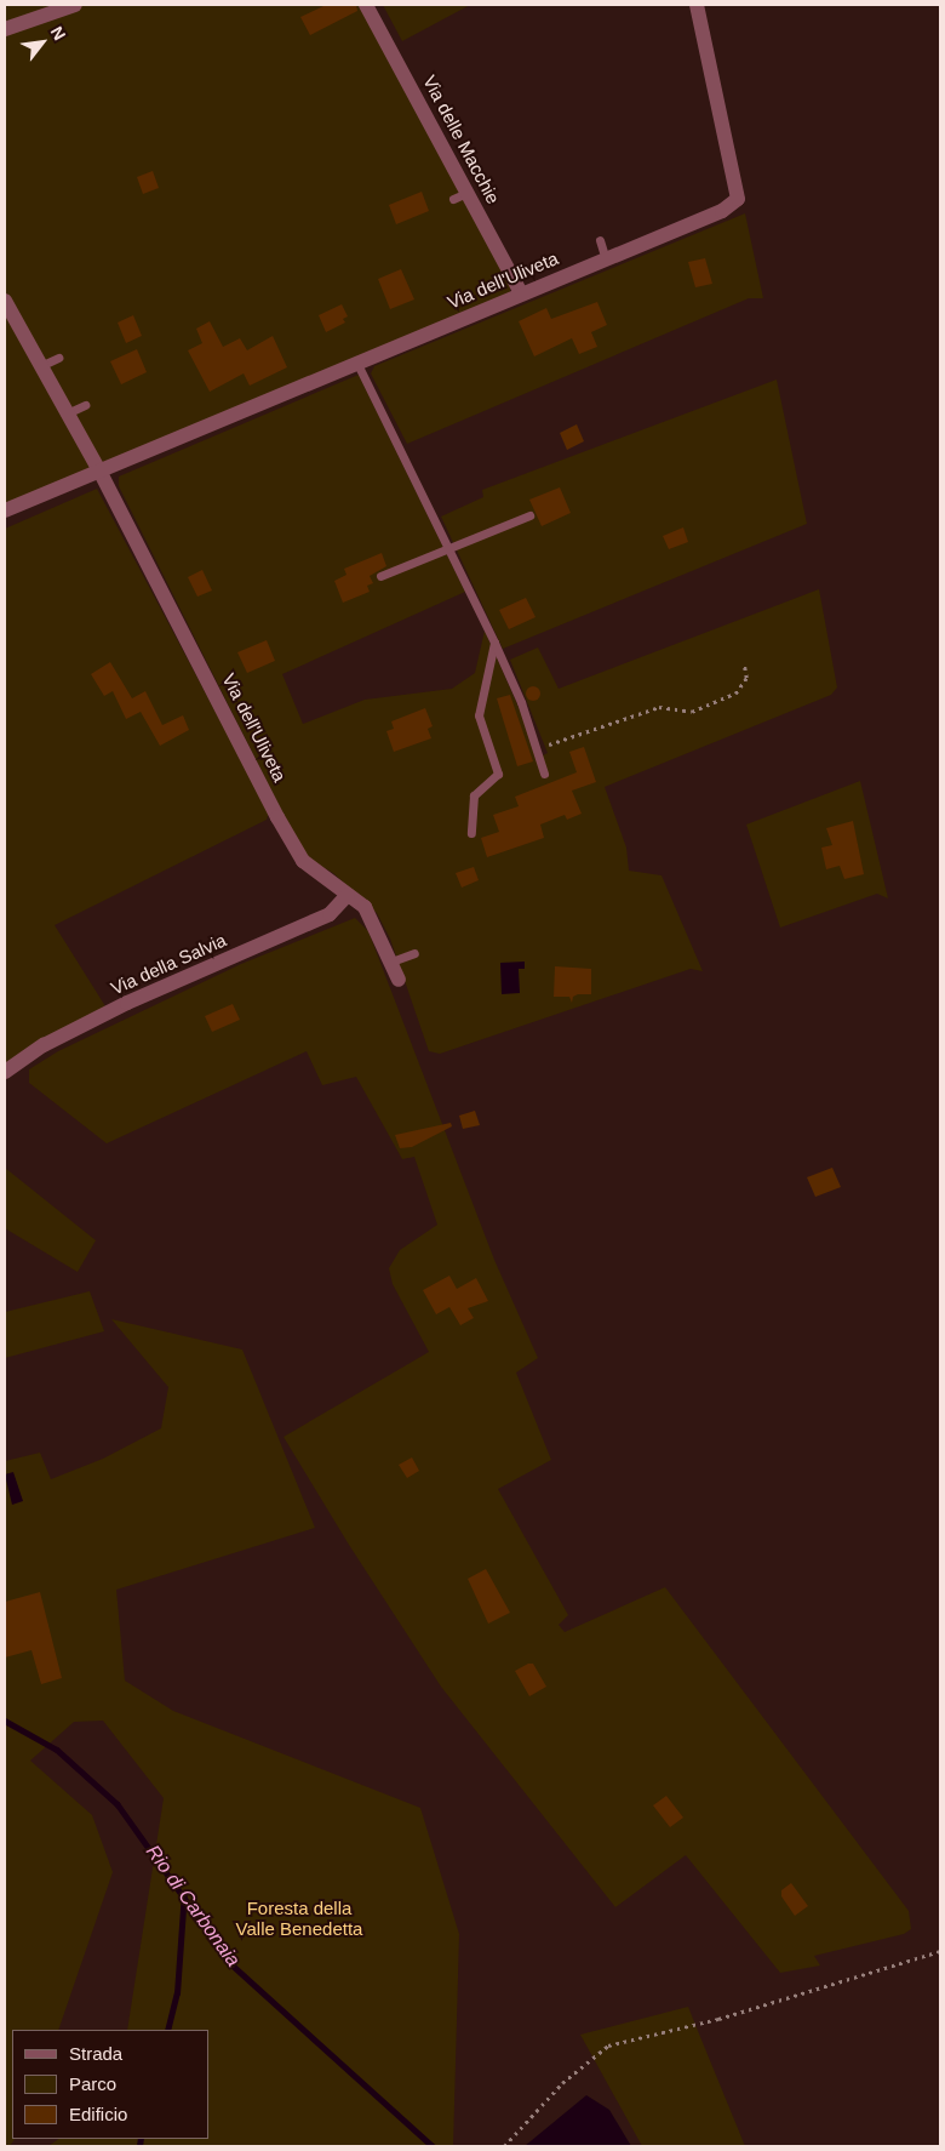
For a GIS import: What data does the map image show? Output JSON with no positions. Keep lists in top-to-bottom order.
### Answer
{
  "streets": {
    "street": ["Via delle Macchie", "Via dell'Uliveta", "Via della Salvia"]
  },
  "crossings": [
    ["Via delle Macchie", "Via dell'Uliveta"],
    ["Via dell'Uliveta", "Via della Salvia"]
  ],
  "water": ["Rio di Carbonaia"],
  "parks": ["Foresta della Valle Benedetta"],
  "legend": ["Strada", "Parco", "Edificio"],
  "north": "top right"
}
